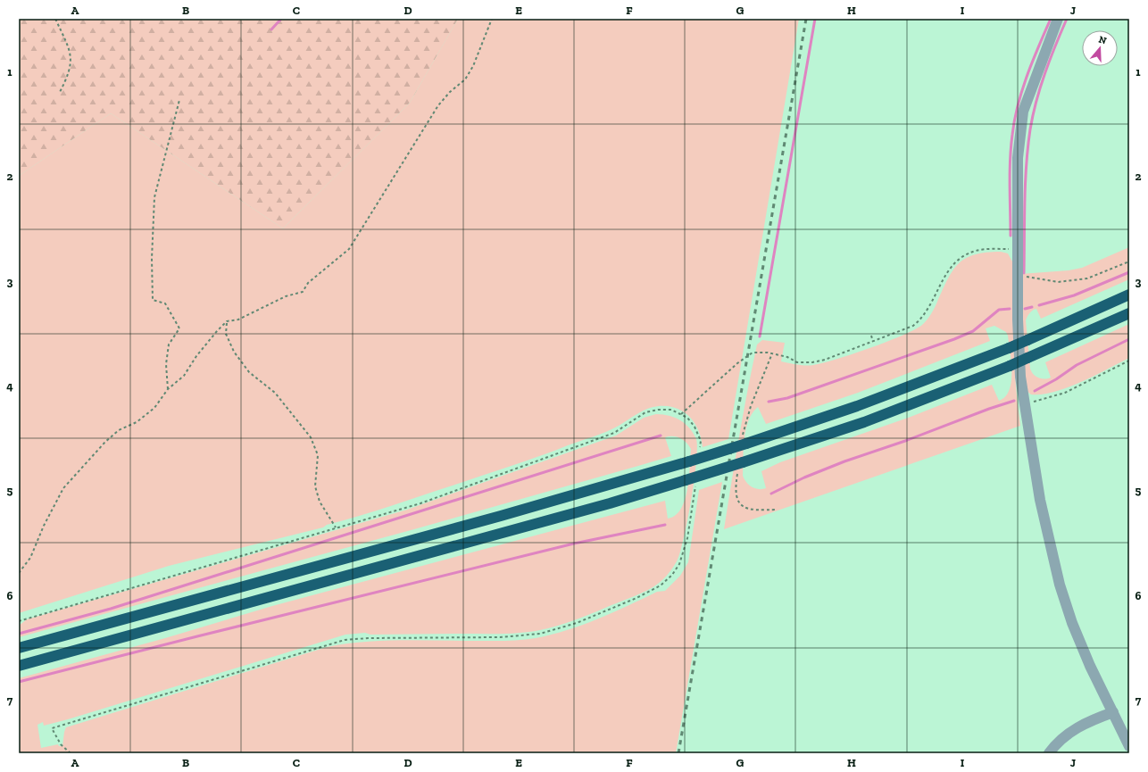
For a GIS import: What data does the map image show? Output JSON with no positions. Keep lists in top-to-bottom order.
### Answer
{
  "north": "top",
  "grid": {
    "columns": [
      "A",
      "B",
      "C",
      "D",
      "E",
      "F",
      "G",
      "H",
      "I",
      "J"
    ],
    "rows": [
      "1",
      "2",
      "3",
      "4",
      "5",
      "6",
      "7"
    ]
  }
}
